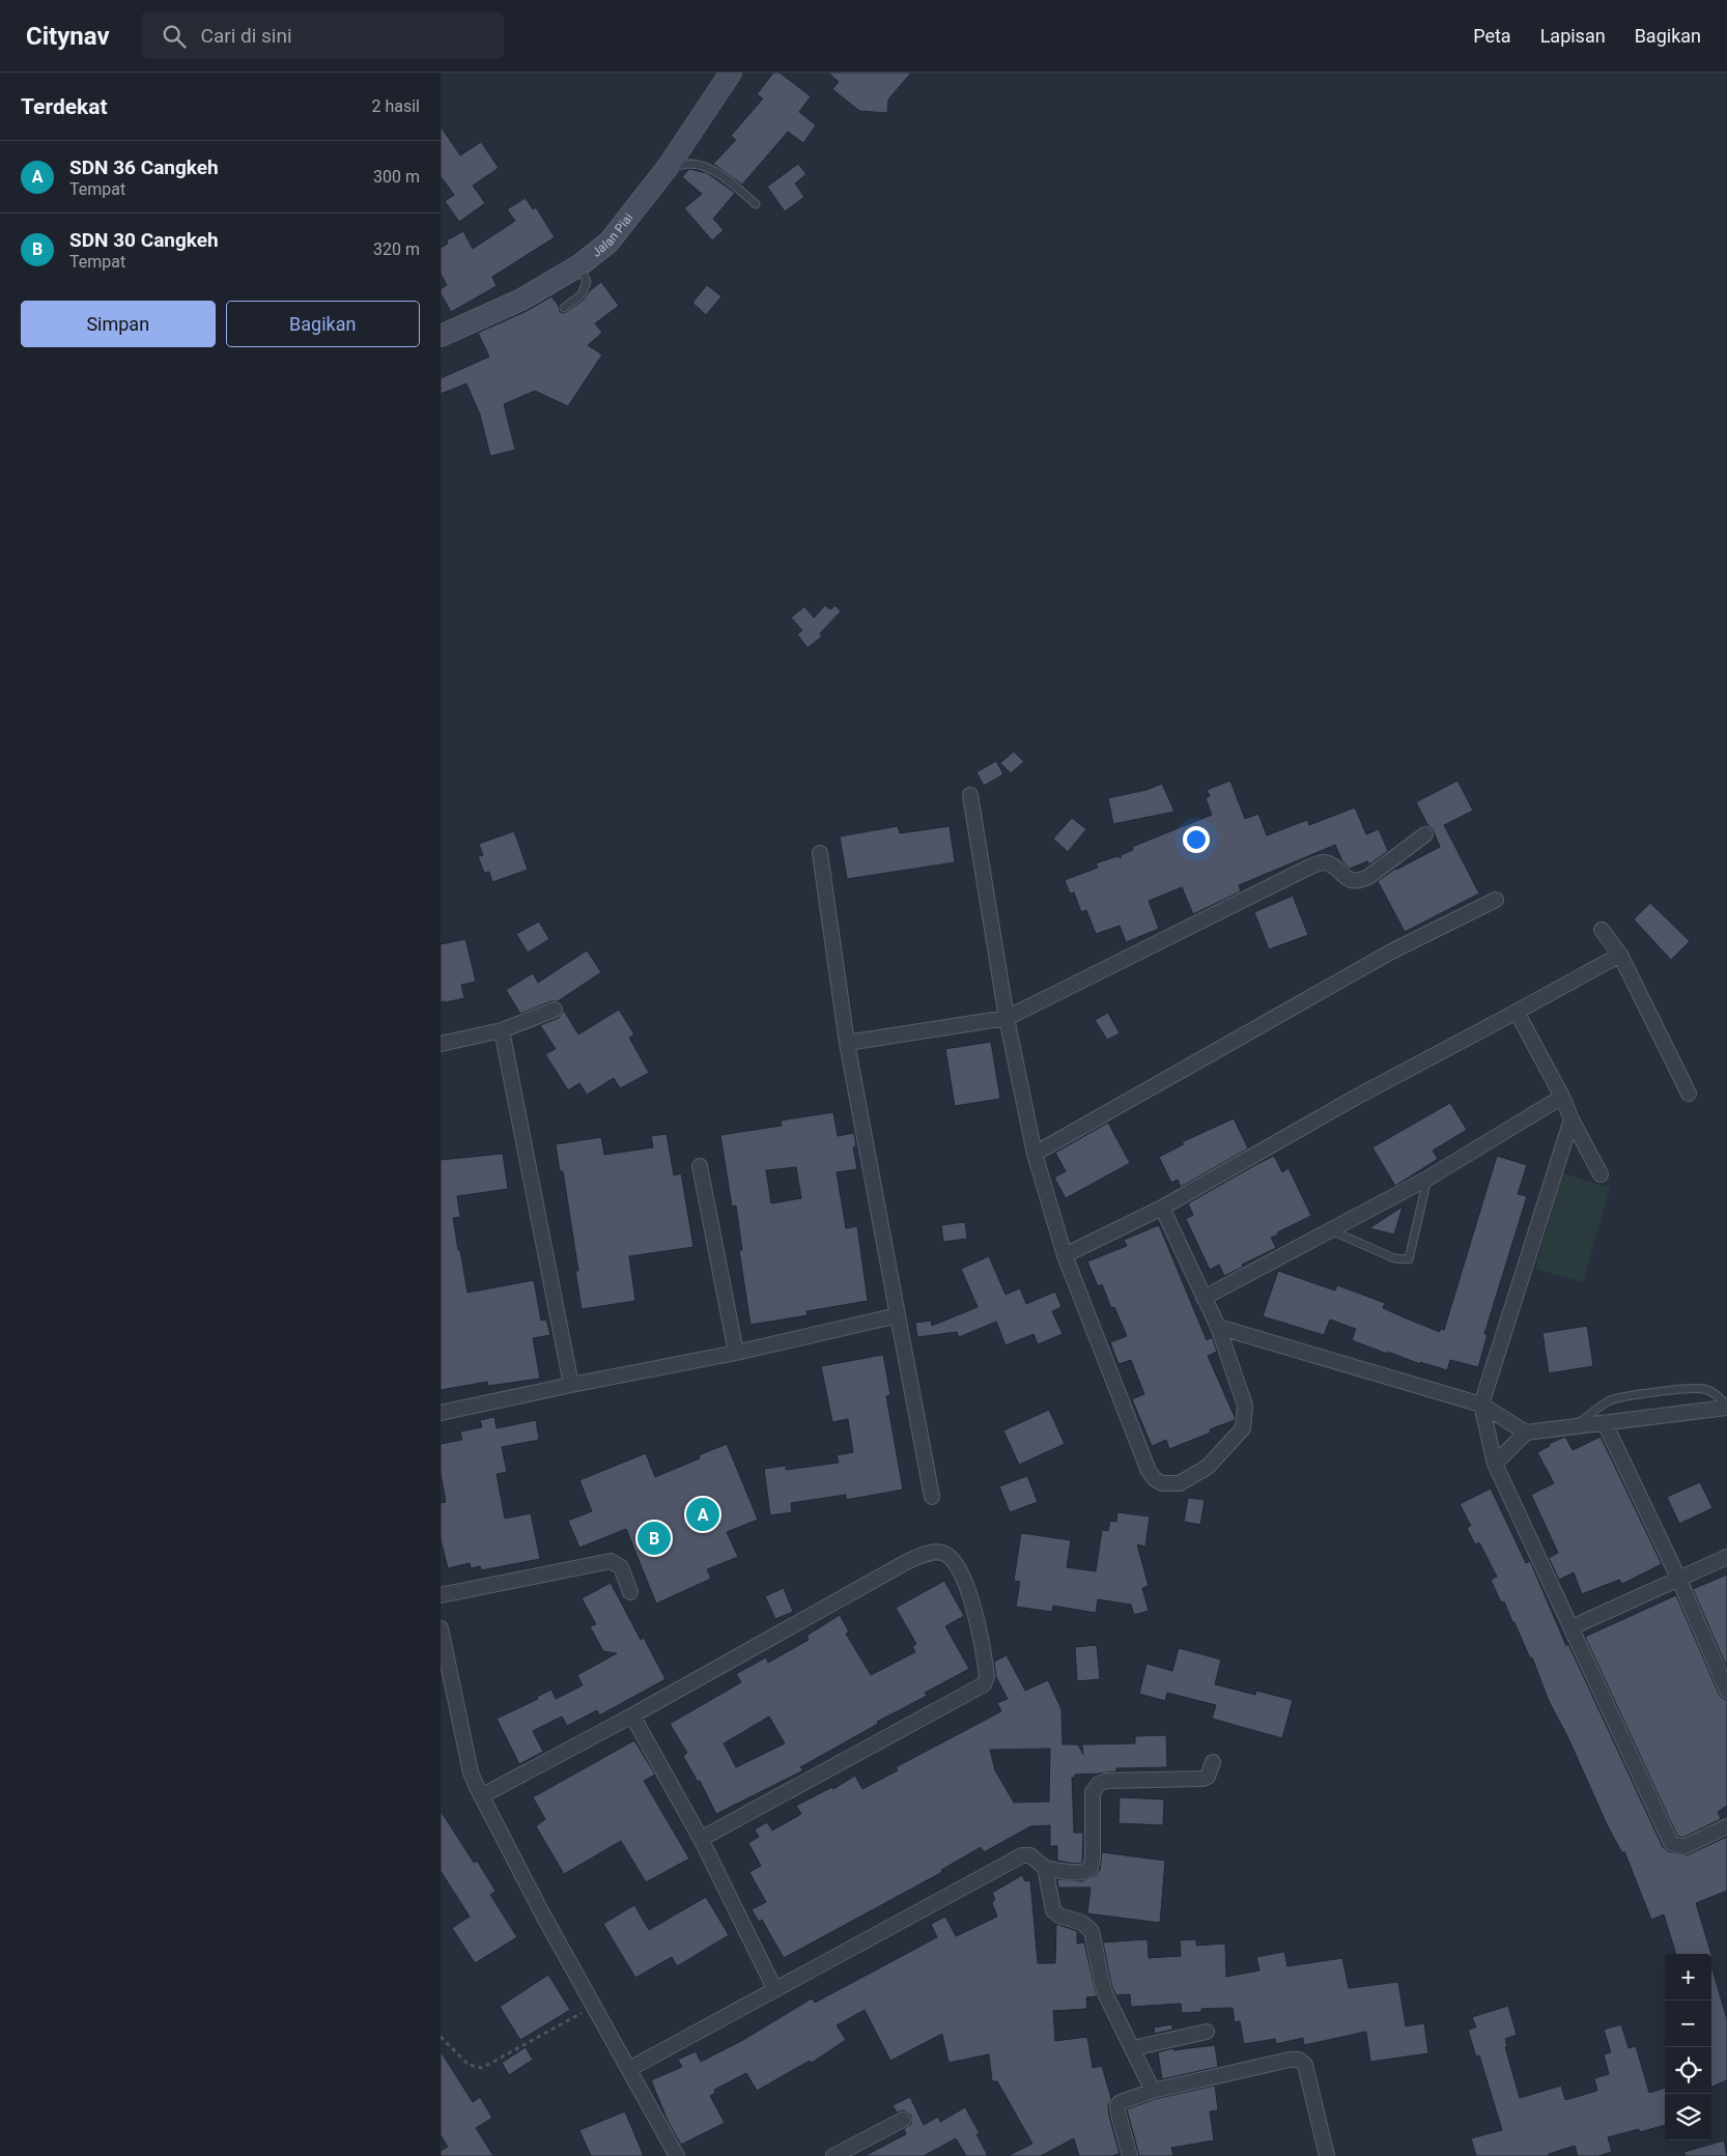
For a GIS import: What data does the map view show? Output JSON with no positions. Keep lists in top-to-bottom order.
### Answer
{
  "streets": {
    "street": ["Jalan Piai"]
  },
  "page": {
    "header": "Citynav",
    "search": "Cari di sini",
    "nav": ["Peta", "Lapisan", "Bagikan"],
    "heading": ["Terdekat", "2 hasil"],
    "list": [
      {
        "mark": "A",
        "name": "SDN 36 Cangkeh",
        "note": "Tempat",
        "value": "300 m"
      },
      {
        "mark": "B",
        "name": "SDN 30 Cangkeh",
        "note": "Tempat",
        "value": "320 m"
      }
    ],
    "buttons": ["Simpan", "Bagikan"],
    "pins": ["A", "B"],
    "map_buttons": ["+", "−"]
  }
}
